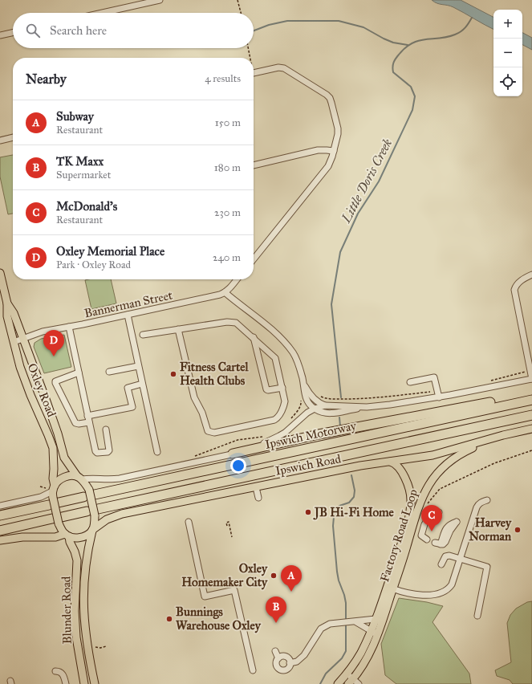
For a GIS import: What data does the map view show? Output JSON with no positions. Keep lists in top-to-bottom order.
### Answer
{
  "streets": {
    "highway": ["Ipswich Motorway"],
    "main road": [
      "Oxley Road",
      "Ipswich Road",
      "Factory Road Loop",
      "Blunder Road"
    ],
    "street": ["Bannerman Street"]
  },
  "crossings": [
    ["Bannerman Street", "Oxley Road"],
    ["Oxley Road", "Ipswich Motorway"],
    ["Oxley Road", "Blunder Road"],
    ["Ipswich Road", "Factory Road Loop"],
    ["Ipswich Road", "Blunder Road"]
  ],
  "water": ["Little Doris Creek"],
  "places": [
    "Fitness Cartel Health Clubs",
    "JB Hi-Fi Home",
    "Harvey Norman",
    "Oxley Homemaker City",
    "Bunnings Warehouse Oxley"
  ],
  "page": {
    "map_buttons": ["+", "−"],
    "search": "Search here",
    "heading": ["Nearby", "4 results"],
    "list": [
      {
        "mark": "A",
        "name": "Subway",
        "note": "Restaurant",
        "value": "150 m"
      },
      {
        "mark": "B",
        "name": "TK Maxx",
        "note": "Supermarket",
        "value": "180 m"
      },
      {
        "mark": "C",
        "name": "McDonald's",
        "note": "Restaurant",
        "value": "230 m"
      },
      {
        "mark": "D",
        "name": "Oxley Memorial Place",
        "note": "Park · Oxley Road",
        "value": "240 m"
      }
    ],
    "pins": [
      "D",
      "C",
      "A",
      "B"
    ]
  }
}
